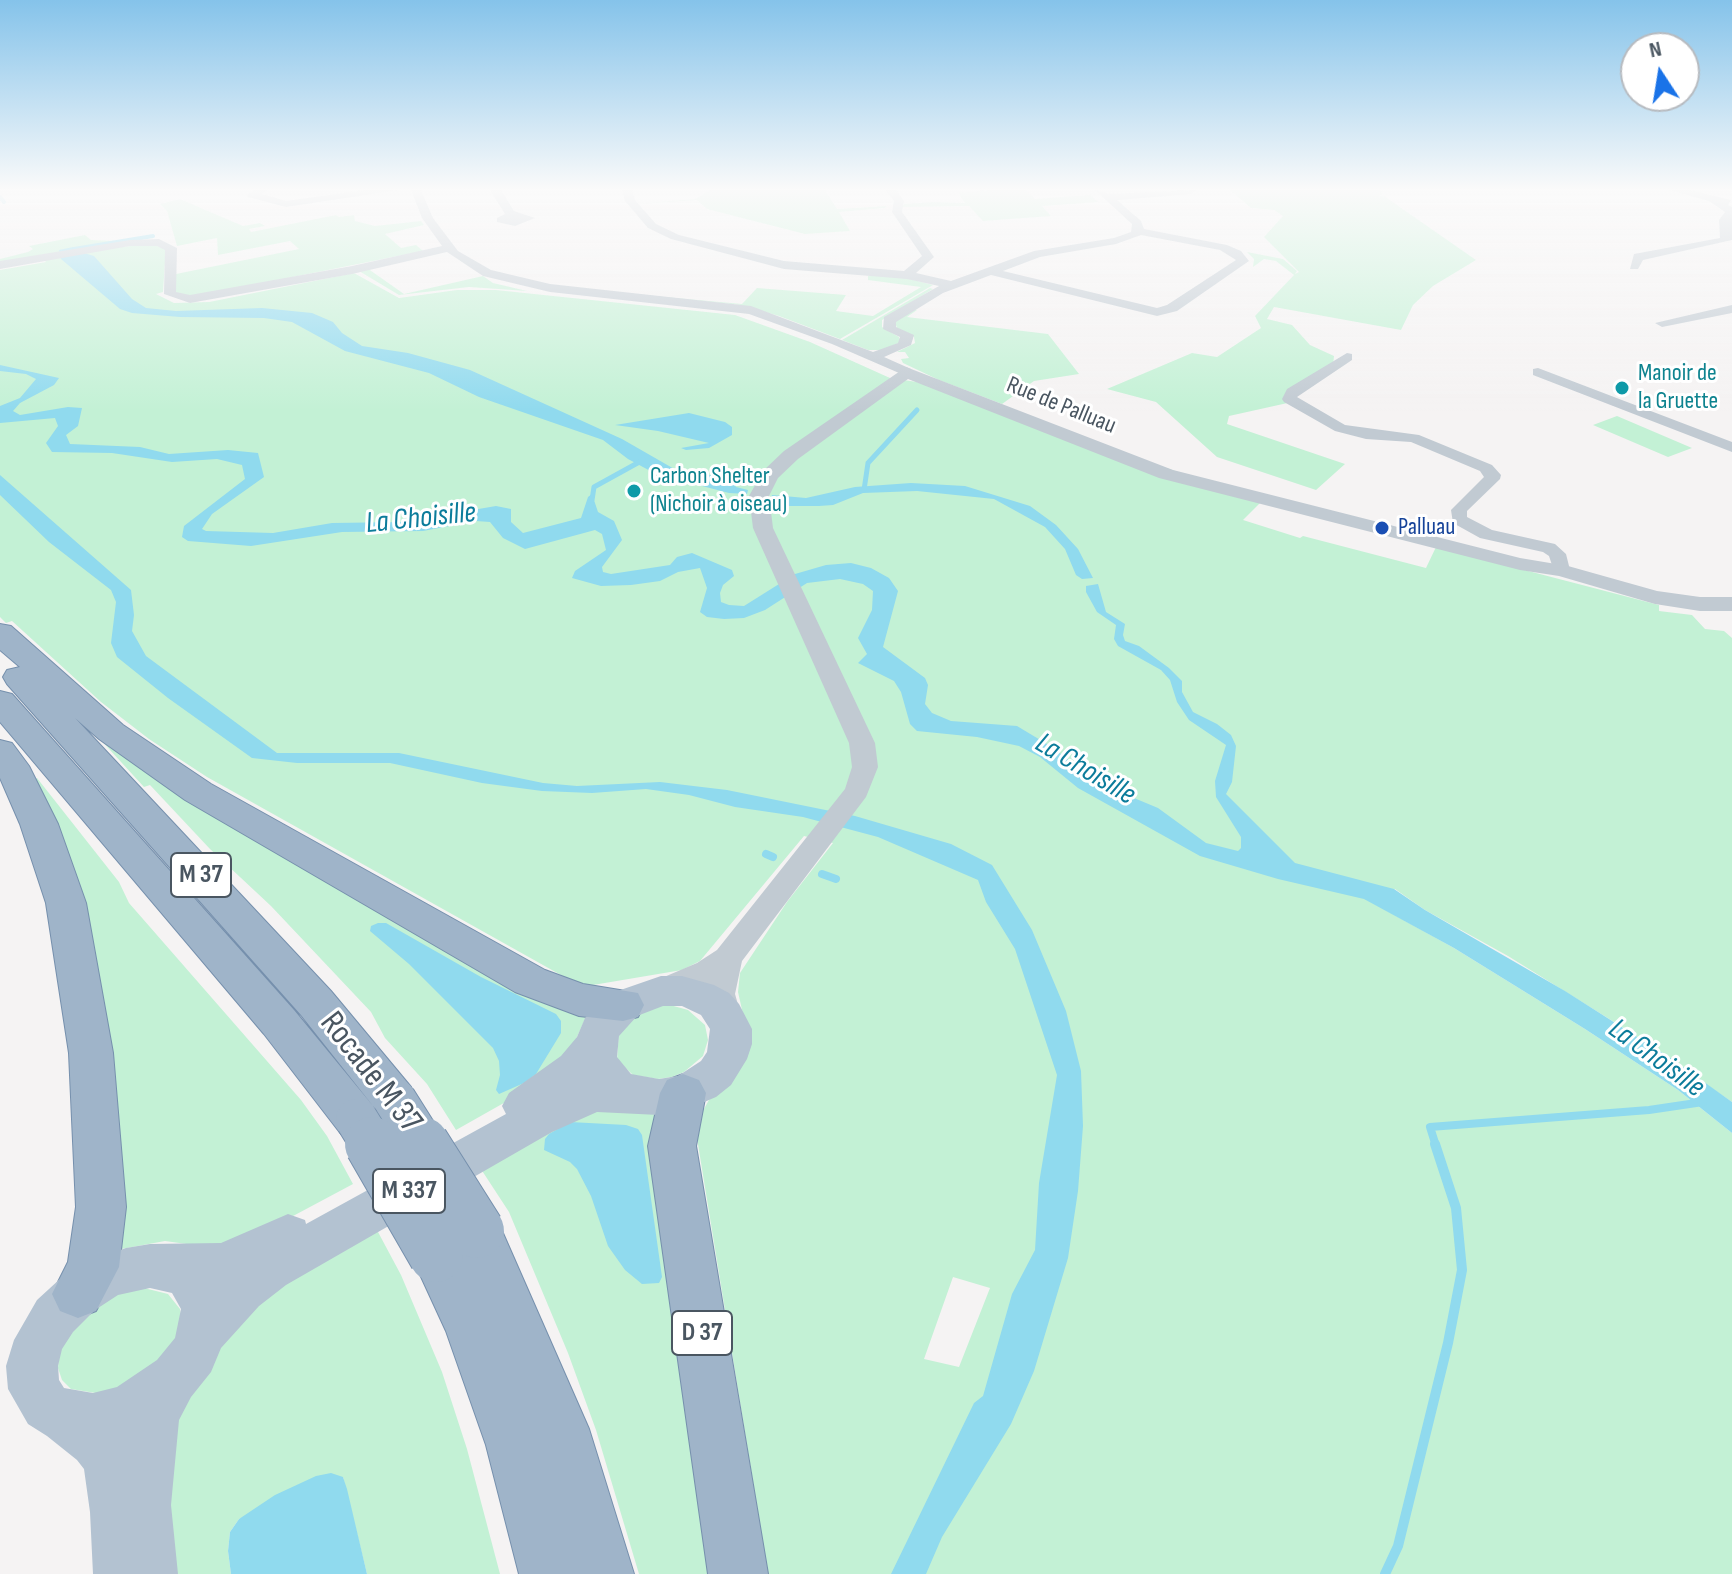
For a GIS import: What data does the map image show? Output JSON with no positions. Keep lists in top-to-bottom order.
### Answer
{
  "streets": {
    "highway": ["M 37", "Rocade M 37", "D 37"],
    "main road": ["M 337"],
    "street": ["Rue de Palluau"]
  },
  "crossings": [
    ["M 337", "D 37"]
  ],
  "water": ["La Choisille"],
  "places": ["Manoir de la Gruette", "Carbon Shelter (Nichoir à oiseau)", "Palluau"],
  "north": "top"
}
